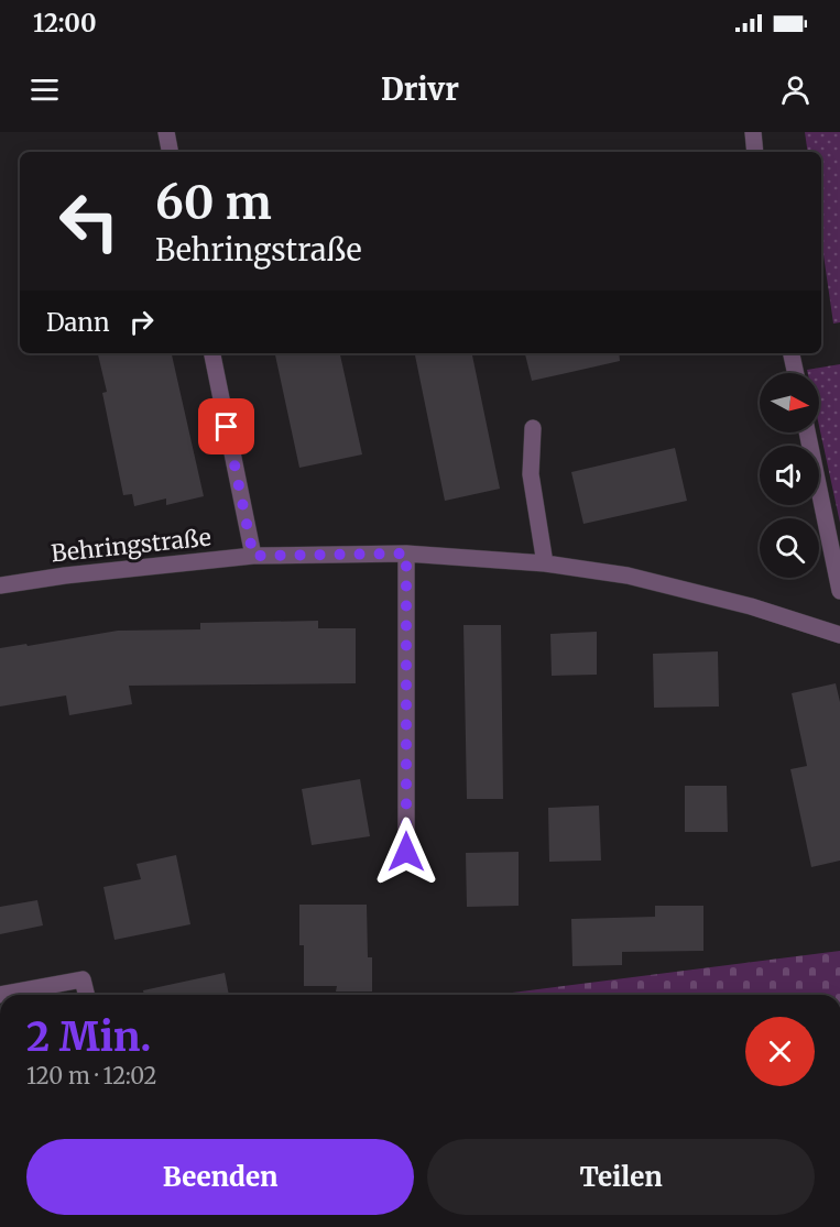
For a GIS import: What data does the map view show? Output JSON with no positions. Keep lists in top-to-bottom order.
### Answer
{
  "streets": {
    "street": ["Behringstraße"]
  },
  "north": "right",
  "page": {
    "status": "12:00",
    "header": "Drivr",
    "turn": ["60 m", "Behringstraße"],
    "then": "Dann",
    "heading": ["2 Min.", "120 m · 12:02"],
    "buttons": ["Beenden", "Teilen"]
  }
}
